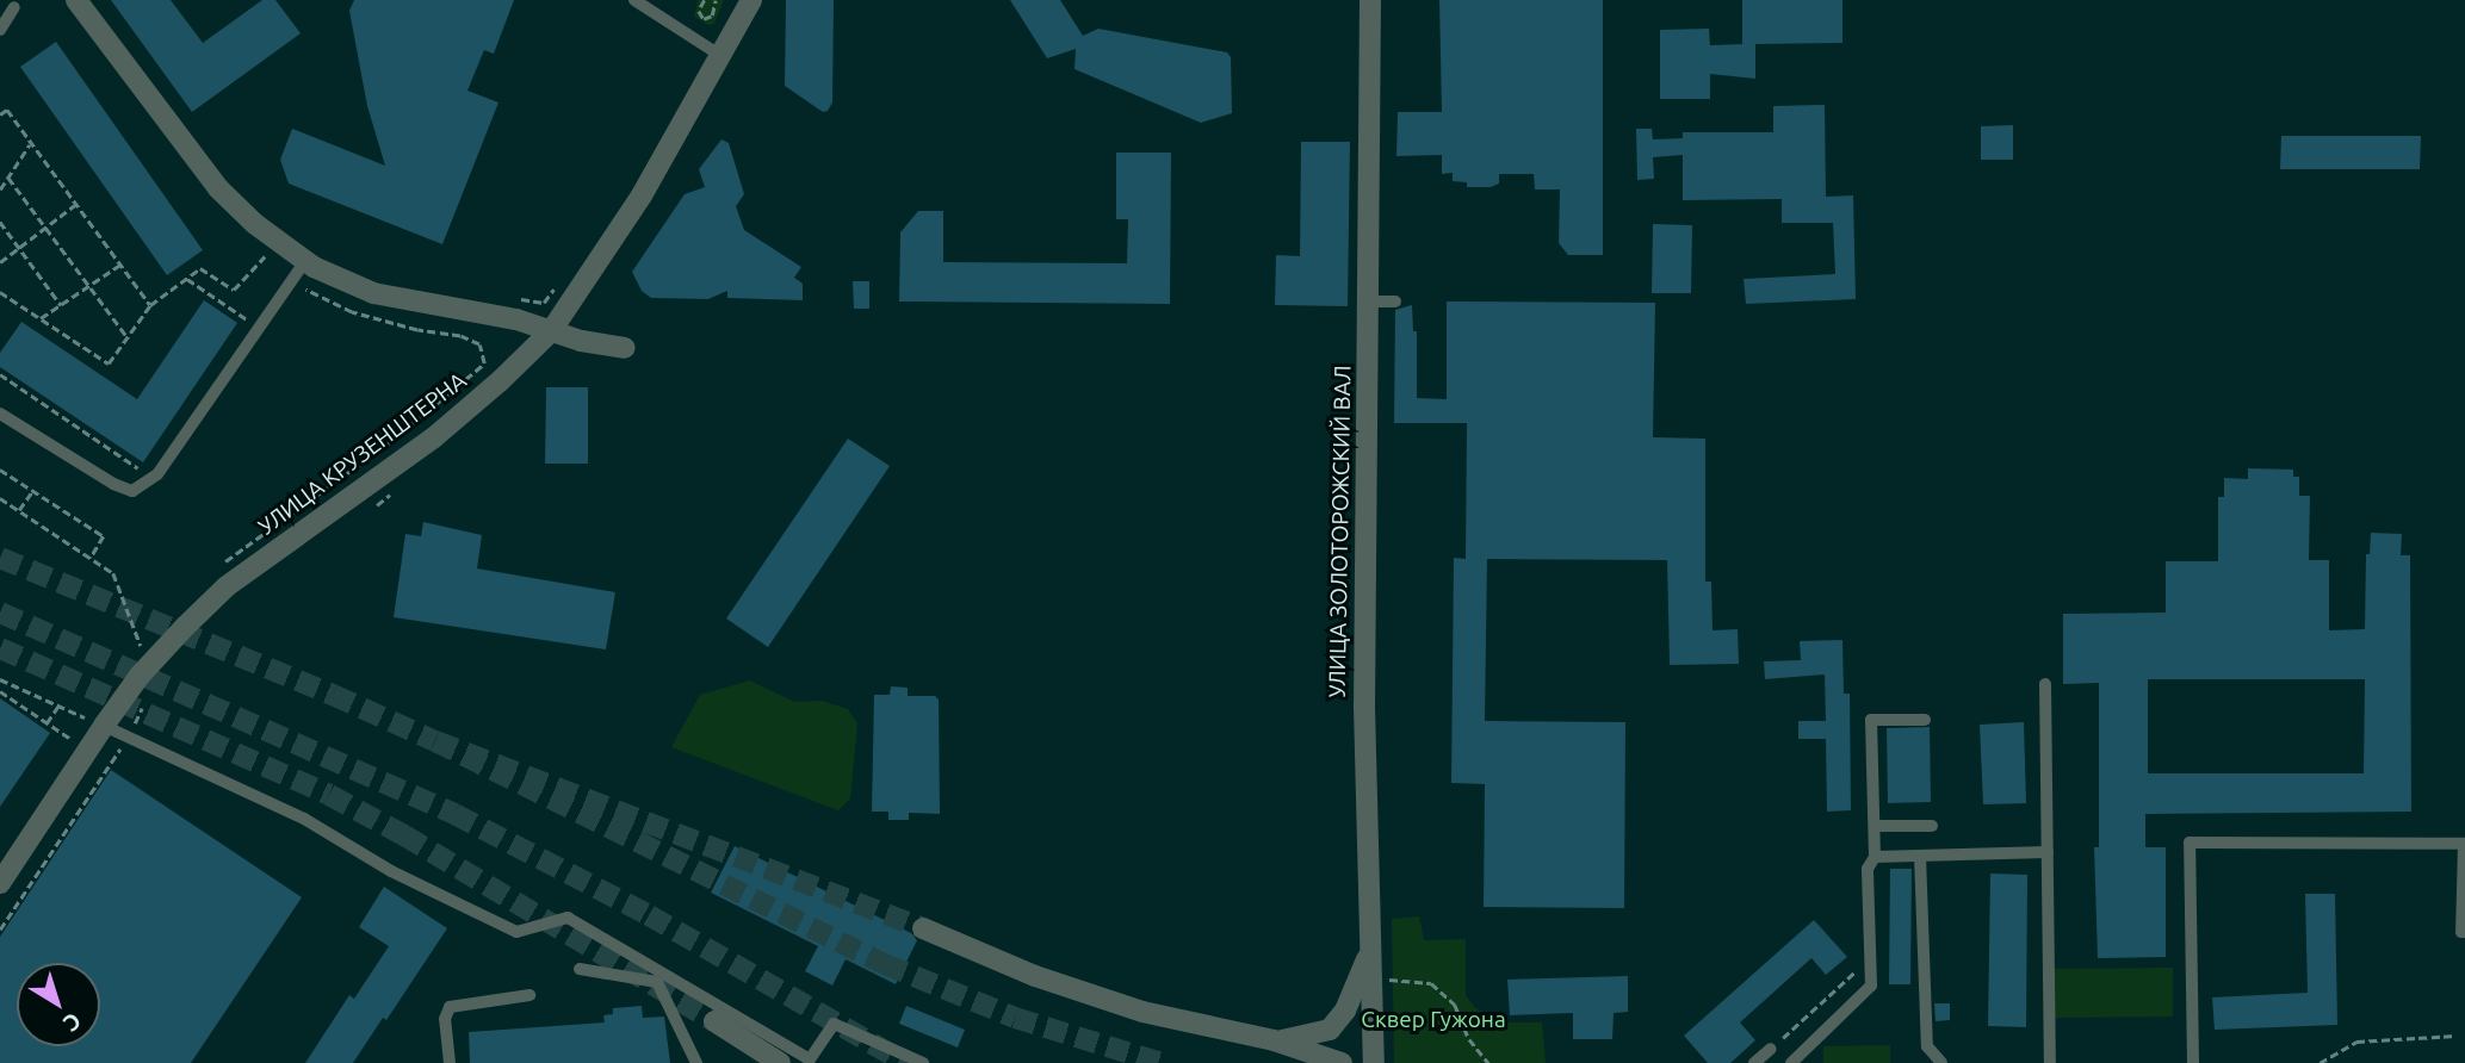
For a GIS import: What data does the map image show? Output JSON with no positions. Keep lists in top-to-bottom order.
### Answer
{
  "streets": {
    "street": ["УЛИЦА КРУЗЕНШТЕРНА", "УЛИЦА ЗОЛОТОРОЖСКИЙ ВАЛ"]
  },
  "parks": ["Сквер Гужона"],
  "north": "bottom right"
}
